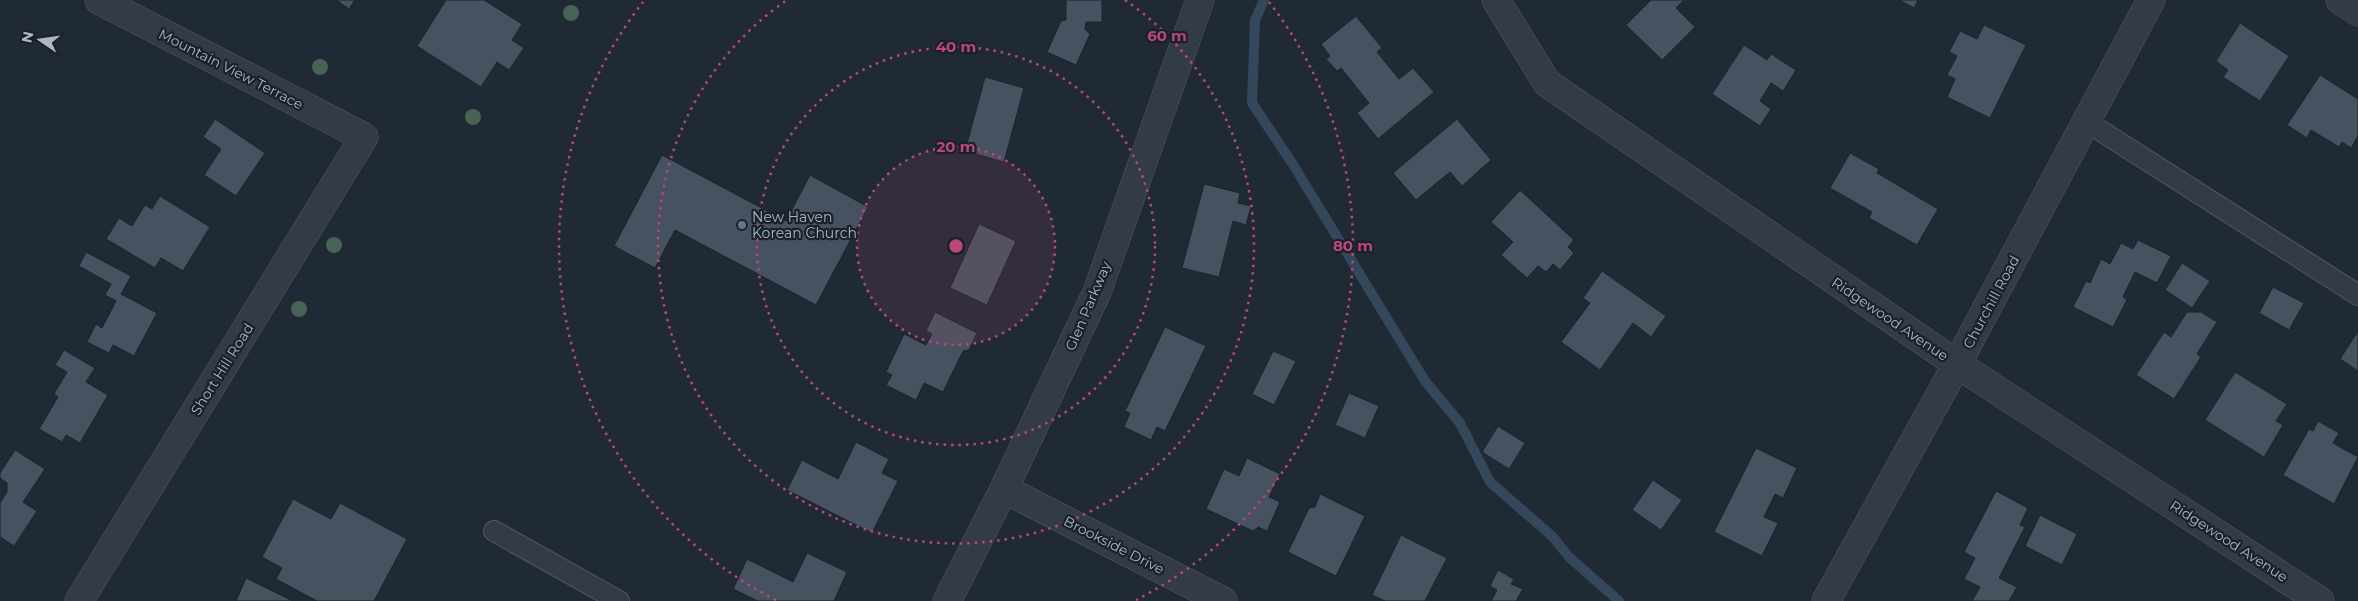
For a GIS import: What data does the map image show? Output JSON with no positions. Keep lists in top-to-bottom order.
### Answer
{
  "streets": {
    "street": [
      "Mountain View Terrace",
      "Churchill Road",
      "Glen Parkway",
      "Ridgewood Avenue",
      "Short Hill Road",
      "Brookside Drive"
    ]
  },
  "crossings": [
    ["Mountain View Terrace", "Short Hill Road"],
    ["Churchill Road", "Ridgewood Avenue"],
    ["Glen Parkway", "Brookside Drive"]
  ],
  "places": ["New Haven Korean Church"],
  "north": "left",
  "rings": [
    "60 m",
    "40 m",
    "20 m",
    "80 m"
  ]
}
